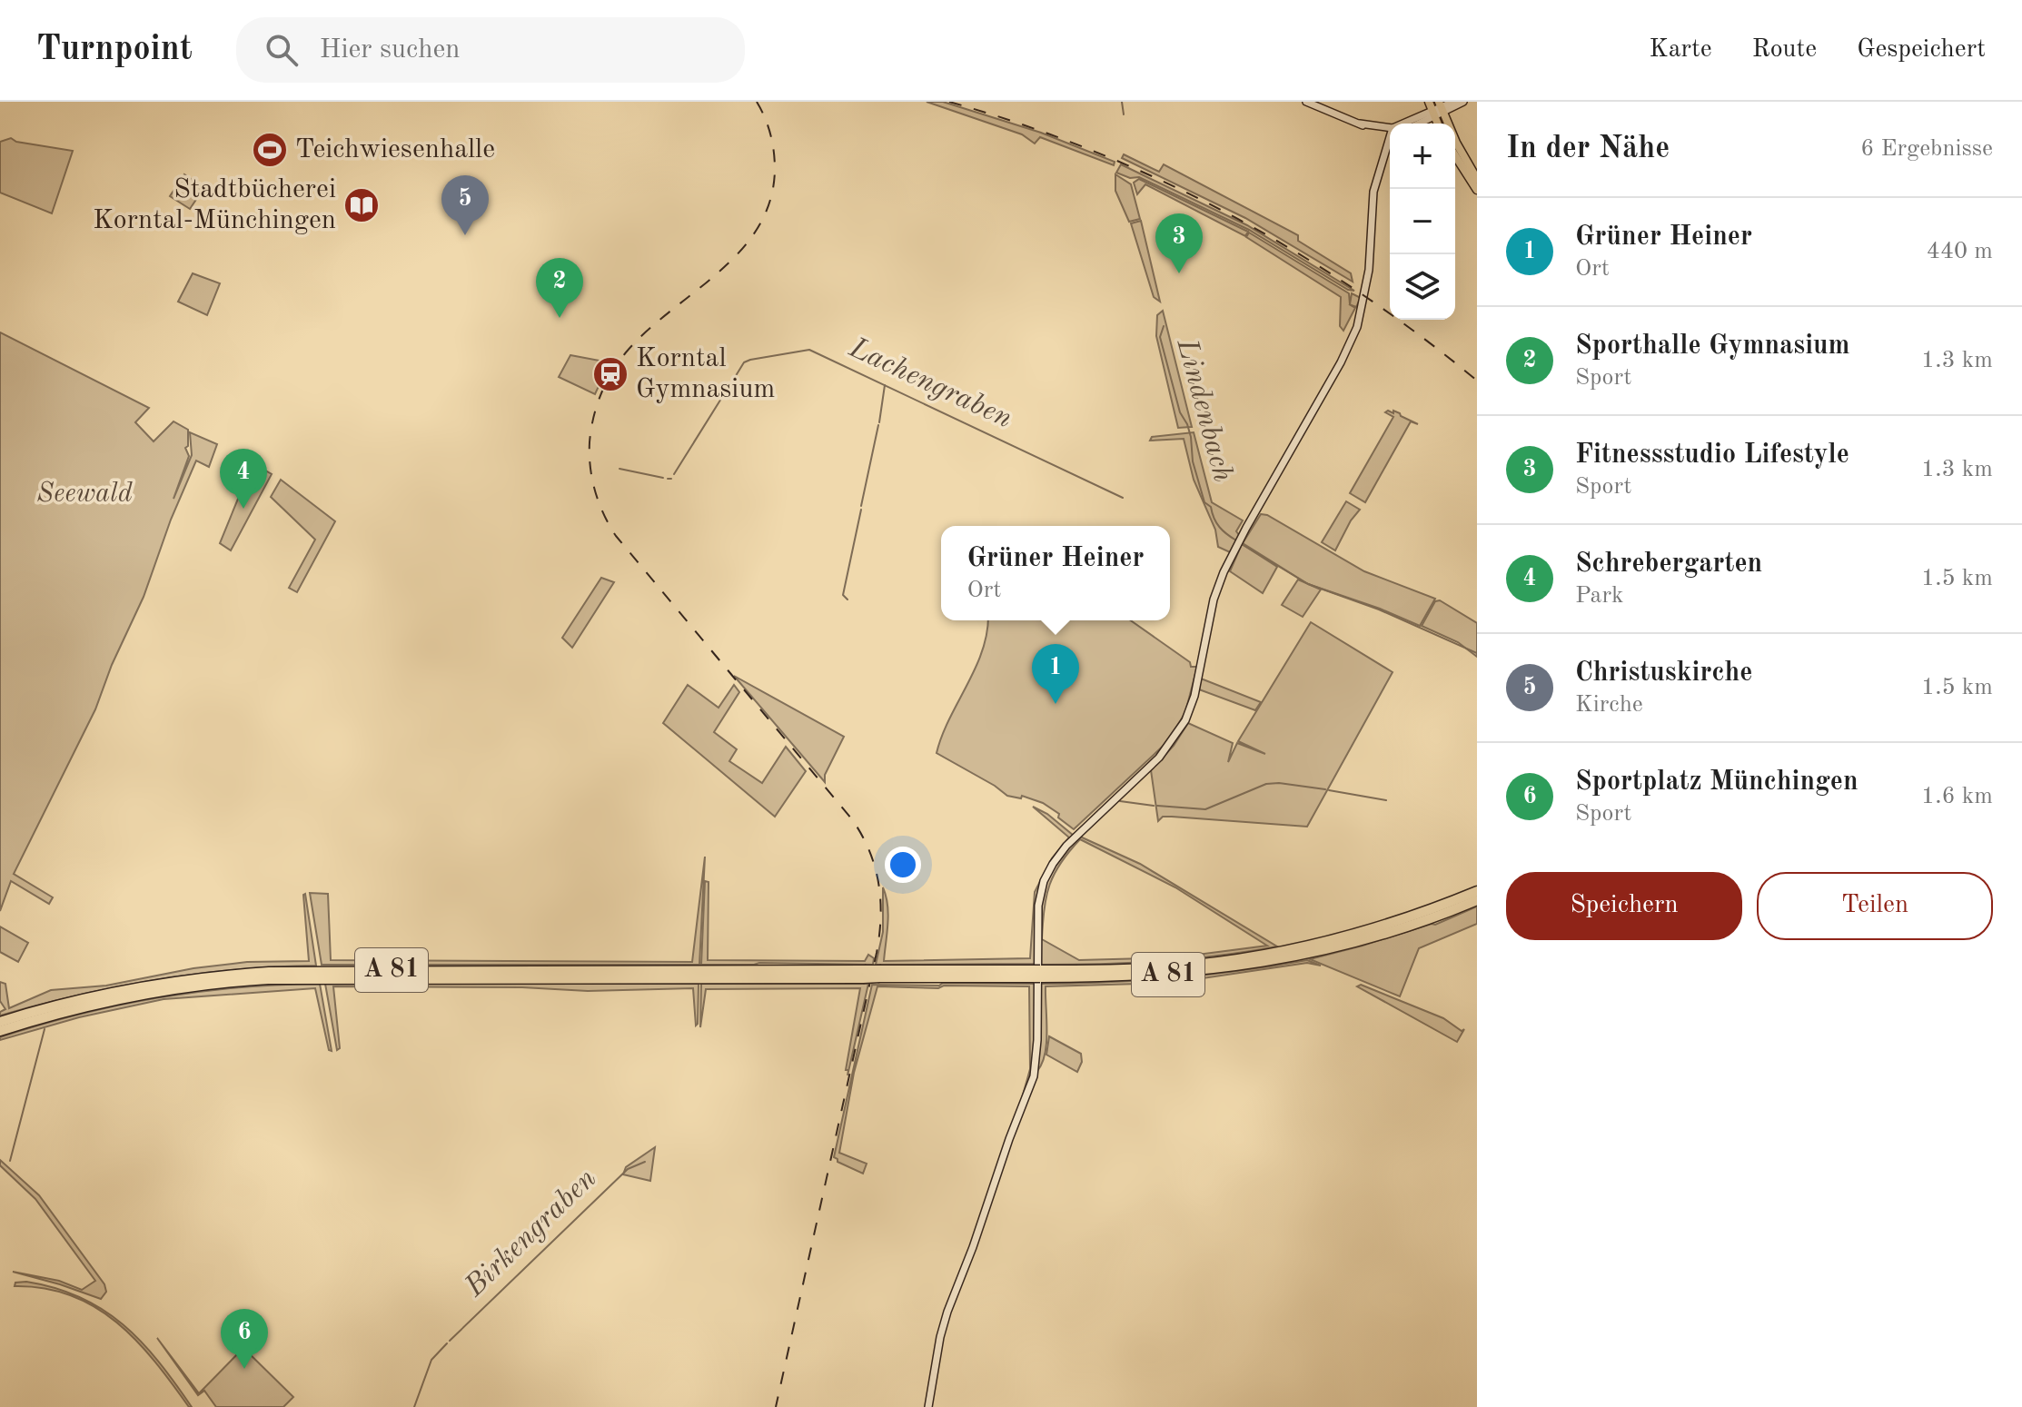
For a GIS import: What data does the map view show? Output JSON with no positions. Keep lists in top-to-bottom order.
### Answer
{
  "streets": {
    "highway": ["A 81"]
  },
  "water": ["Lachengraben", "Lindenbach", "Birkengraben"],
  "parks": ["Seewald"],
  "places": {
    "sports": ["Teichwiesenhalle"],
    "library": ["Stadtbücherei Korntal-Münchingen"],
    "station": ["Korntal Gymnasium"]
  },
  "page": {
    "header": "Turnpoint",
    "search": "Hier suchen",
    "nav": ["Karte", "Route", "Gespeichert"],
    "heading": ["In der Nähe", "6 Ergebnisse"],
    "map_buttons": ["+", "−"],
    "pins": [
      "5",
      "3",
      "2",
      "4",
      "1",
      "6"
    ],
    "list": [
      {
        "mark": "1",
        "name": "Grüner Heiner",
        "note": "Ort",
        "value": "440 m"
      },
      {
        "mark": "2",
        "name": "Sporthalle Gymnasium",
        "note": "Sport",
        "value": "1.3 km"
      },
      {
        "mark": "3",
        "name": "Fitnessstudio Lifestyle",
        "note": "Sport",
        "value": "1.3 km"
      },
      {
        "mark": "4",
        "name": "Schrebergarten",
        "note": "Park",
        "value": "1.5 km"
      },
      {
        "mark": "5",
        "name": "Christuskirche",
        "note": "Kirche",
        "value": "1.5 km"
      },
      {
        "mark": "6",
        "name": "Sportplatz Münchingen",
        "note": "Sport",
        "value": "1.6 km"
      }
    ],
    "popup": ["Grüner Heiner", "Ort"],
    "buttons": ["Speichern", "Teilen"]
  }
}
